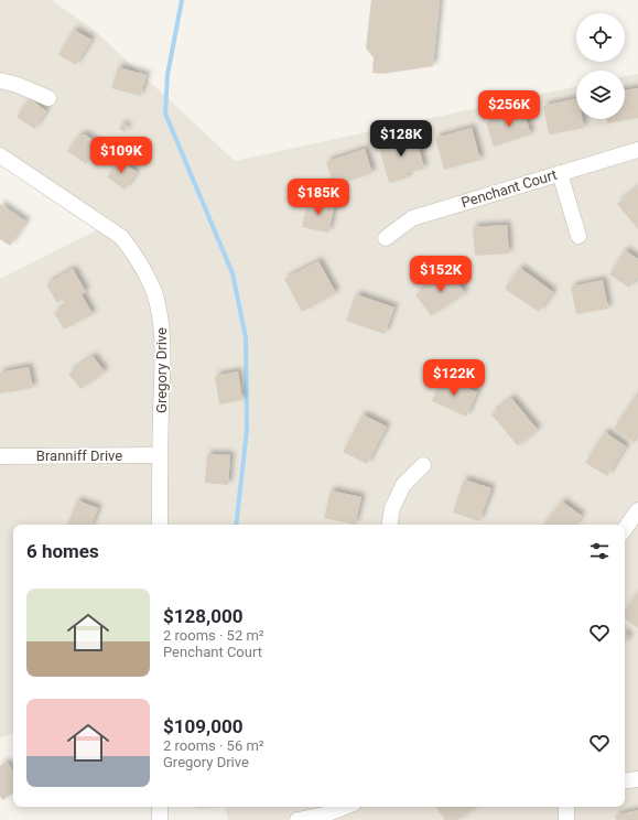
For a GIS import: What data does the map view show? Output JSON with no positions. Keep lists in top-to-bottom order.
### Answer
{
  "streets": {
    "street": ["Penchant Court", "Gregory Drive", "Branniff Drive"]
  },
  "crossings": [
    ["Gregory Drive", "Branniff Drive"]
  ],
  "page": {
    "price": [
      "$256K",
      "$128K",
      "$109K",
      "$185K",
      "$152K",
      "$122K"
    ],
    "heading": "6 homes",
    "list": [
      {
        "name": "$128,000",
        "note": "2 rooms · 52 m² · Penchant Court"
      },
      {
        "name": "$109,000",
        "note": "2 rooms · 56 m² · Gregory Drive"
      }
    ]
  }
}
